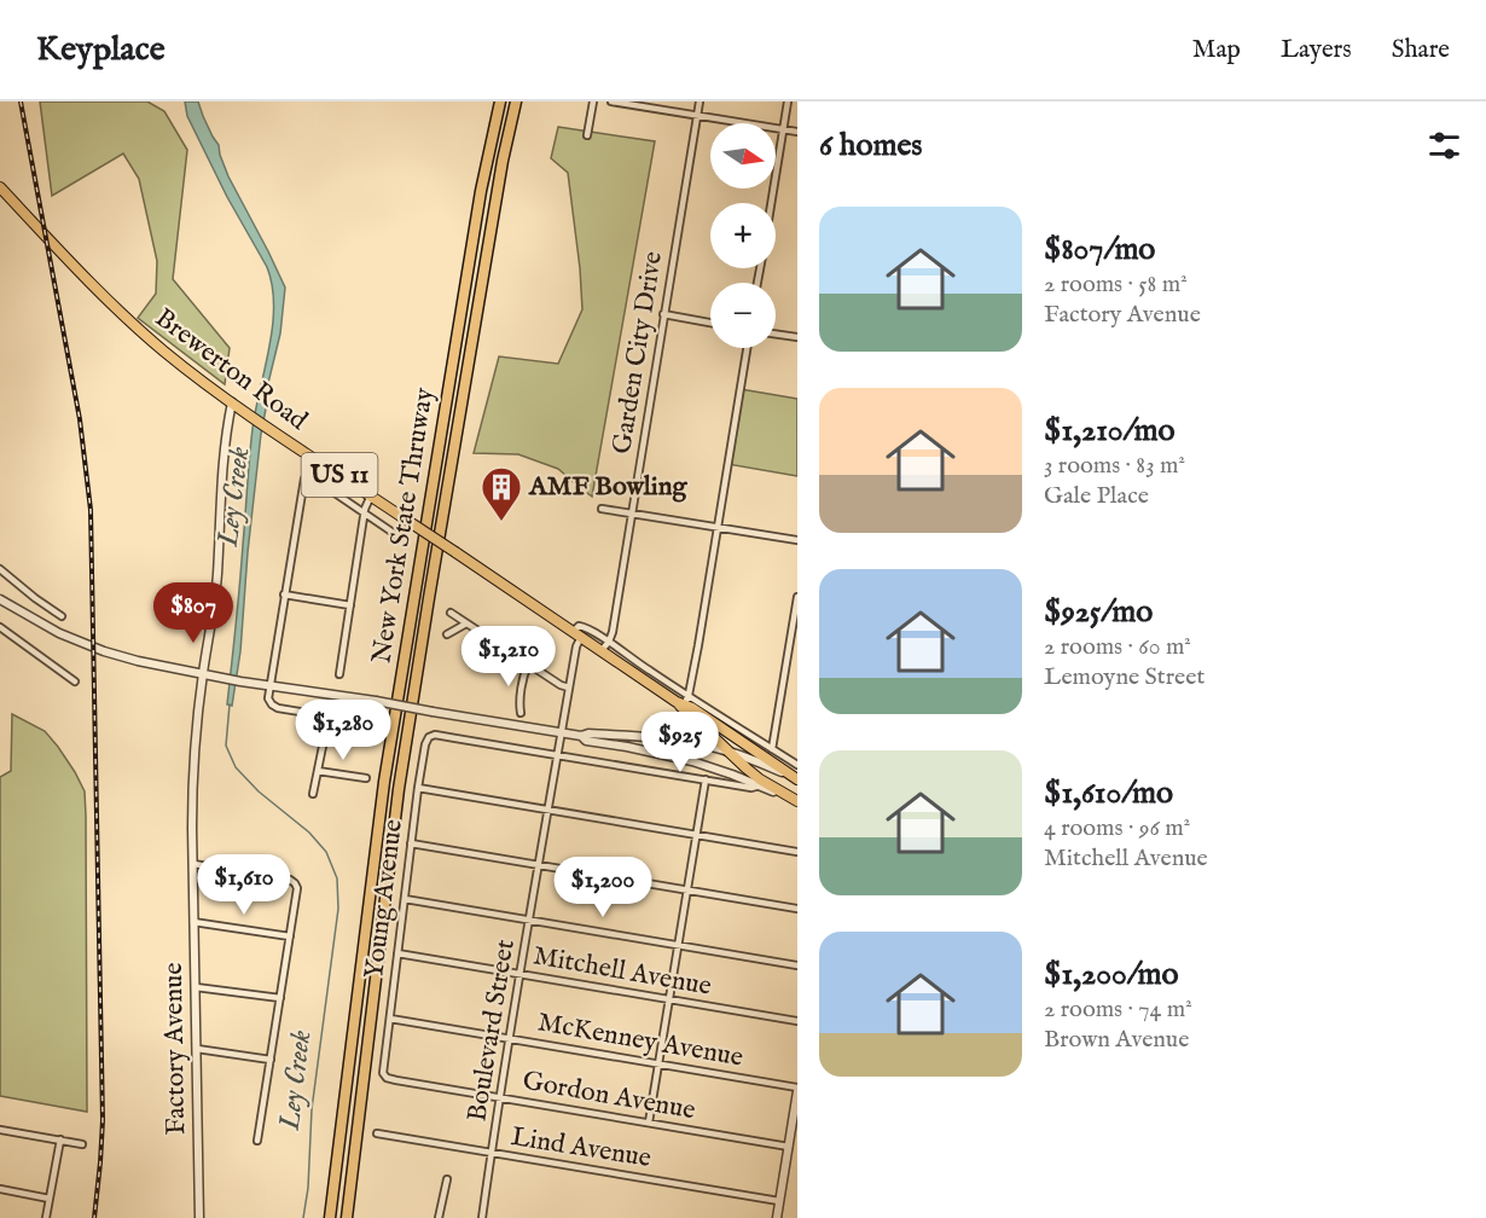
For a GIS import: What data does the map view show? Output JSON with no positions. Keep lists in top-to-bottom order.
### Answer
{
  "streets": {
    "highway": ["New York State Thruway"],
    "main road": ["Brewerton Road", "US 11"],
    "street": [
      "Garden City Drive",
      "Young Avenue",
      "Mitchell Avenue",
      "Boulevard Street",
      "McKenney Avenue",
      "Factory Avenue",
      "Gordon Avenue",
      "Lind Avenue"
    ]
  },
  "crossings": [
    ["Garden City Drive", "Brewerton Road"],
    ["Brewerton Road", "Boulevard Street"],
    ["Brewerton Road", "Factory Avenue"],
    ["Young Avenue", "Mitchell Avenue"],
    ["Young Avenue", "Boulevard Street"],
    ["Young Avenue", "McKenney Avenue"],
    ["Young Avenue", "Gordon Avenue"],
    ["Mitchell Avenue", "Boulevard Street"],
    ["Boulevard Street", "McKenney Avenue"],
    ["Boulevard Street", "Gordon Avenue"],
    ["Boulevard Street", "Lind Avenue"]
  ],
  "water": ["Ley Creek"],
  "places": {
    "building": ["AMF Bowling"]
  },
  "north": "right",
  "page": {
    "header": "Keyplace",
    "nav": ["Map", "Layers", "Share"],
    "heading": "6 homes",
    "map_buttons": ["+", "−"],
    "list": [
      {
        "name": "$807/mo",
        "note": "2 rooms · 58 m² · Factory Avenue"
      },
      {
        "name": "$1,210/mo",
        "note": "3 rooms · 83 m² · Gale Place"
      },
      {
        "name": "$925/mo",
        "note": "2 rooms · 60 m² · Lemoyne Street"
      },
      {
        "name": "$1,610/mo",
        "note": "4 rooms · 96 m² · Mitchell Avenue"
      },
      {
        "name": "$1,200/mo",
        "note": "2 rooms · 74 m² · Brown Avenue"
      }
    ],
    "price": [
      "$807",
      "$1,210",
      "$1,280",
      "$925",
      "$1,610",
      "$1,200"
    ]
  }
}
